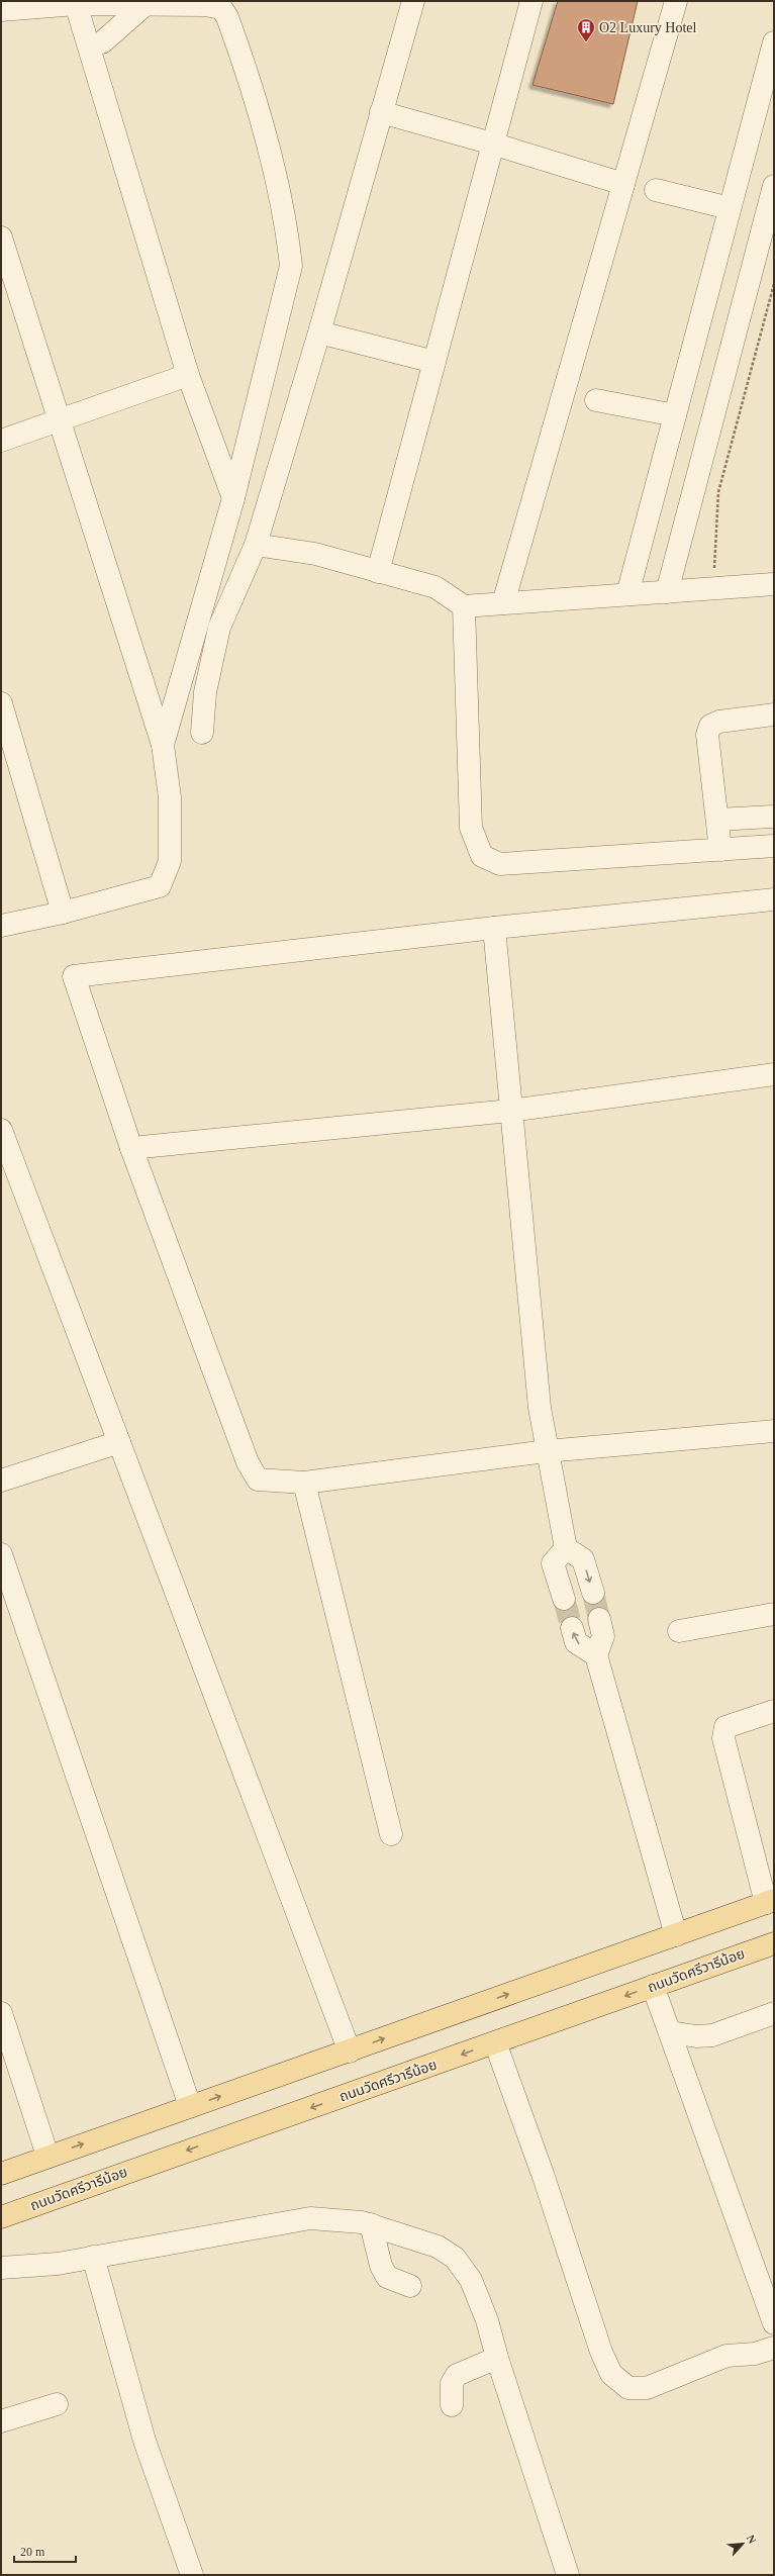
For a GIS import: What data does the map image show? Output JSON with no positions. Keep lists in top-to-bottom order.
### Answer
{
  "streets": {
    "main road": ["ถนนวัดศรีวารีน้อย"]
  },
  "places": {
    "building": ["O2 Luxury Hotel"]
  },
  "scale_bar": "20 m",
  "north": "top right"
}
